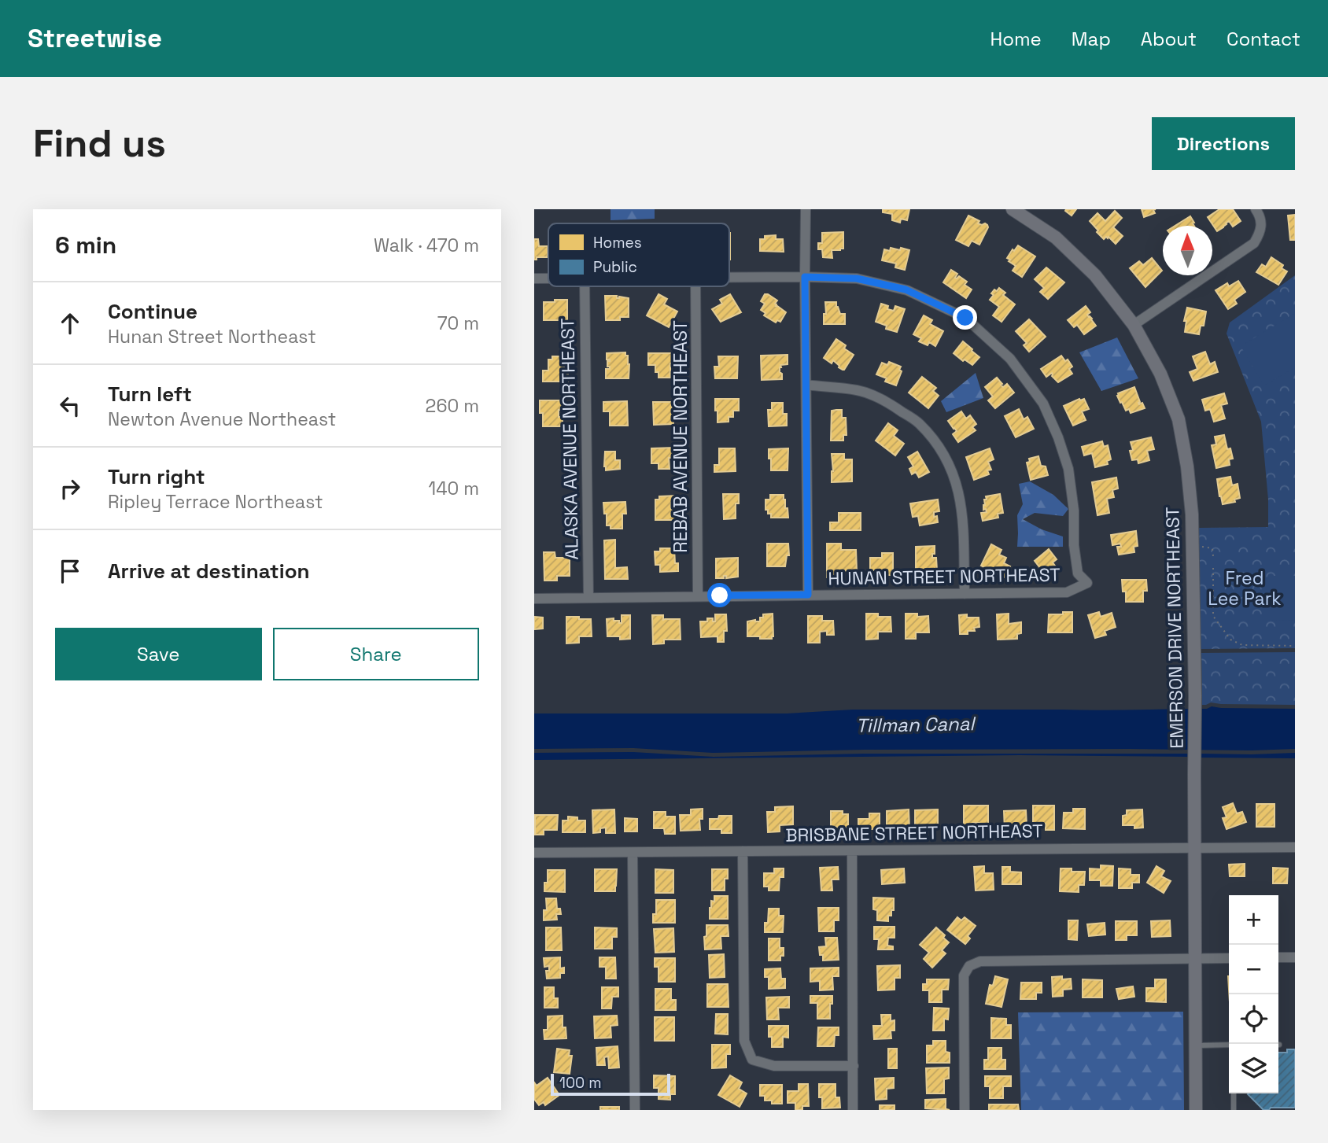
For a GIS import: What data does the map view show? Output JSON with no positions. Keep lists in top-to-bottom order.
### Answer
{
  "streets": {
    "street": [
      "REBAB AVENUE NORTHEAST",
      "ALASKA AVENUE NORTHEAST",
      "HUNAN STREET NORTHEAST",
      "EMERSON DRIVE NORTHEAST",
      "BRISBANE STREET NORTHEAST"
    ]
  },
  "crossings": [
    ["REBAB AVENUE NORTHEAST", "HUNAN STREET NORTHEAST"],
    ["ALASKA AVENUE NORTHEAST", "HUNAN STREET NORTHEAST"],
    ["EMERSON DRIVE NORTHEAST", "BRISBANE STREET NORTHEAST"]
  ],
  "water": ["Tillman Canal"],
  "parks": ["Fred Lee Park"],
  "legend": ["Homes", "Public"],
  "scale_bar": "100 m",
  "north": "top",
  "page": {
    "header": "Streetwise",
    "nav": [
      "Home",
      "Map",
      "About",
      "Contact"
    ],
    "buttons": [
      "Directions",
      ["Save", "Share"]
    ],
    "title": "Find us",
    "heading": ["6 min", "Walk · 470 m"],
    "list": [
      ["Continue", "Hunan Street Northeast", "70 m"],
      ["Turn left", "Newton Avenue Northeast", "260 m"],
      ["Turn right", "Ripley Terrace Northeast", "140 m"],
      "Arrive at destination"
    ],
    "map_buttons": ["+", "−"],
    "scale": "100 m"
  }
}
